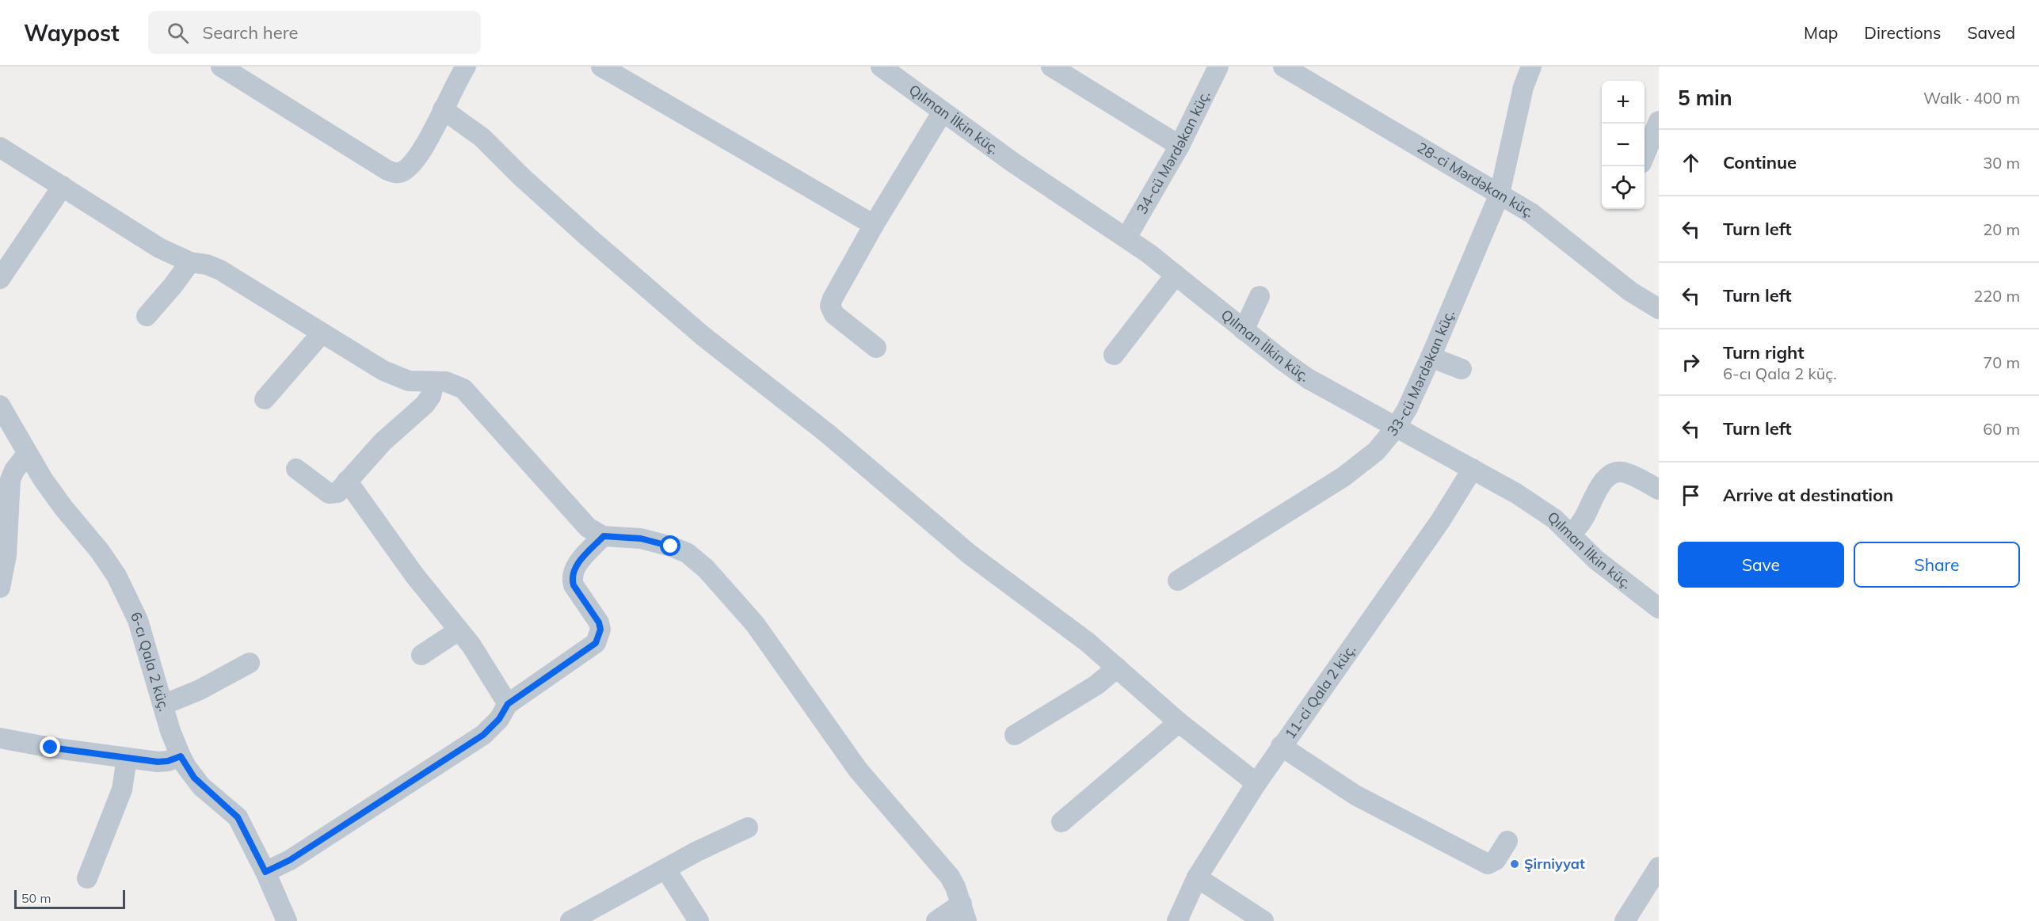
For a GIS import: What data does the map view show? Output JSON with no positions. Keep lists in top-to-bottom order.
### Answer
{
  "streets": {
    "street": [
      "Qılman İlkin küç.",
      "34-cü Mərdəkan küç.",
      "28-ci Mərdəkan küç.",
      "33-cü Mərdəkan küç.",
      "6-cı Qala 2 küç.",
      "11-ci Qala 2 küç."
    ]
  },
  "crossings": [
    ["Qılman İlkin küç.", "34-cü Mərdəkan küç."],
    ["Qılman İlkin küç.", "33-cü Mərdəkan küç."],
    ["Qılman İlkin küç.", "11-ci Qala 2 küç."],
    ["28-ci Mərdəkan küç.", "33-cü Mərdəkan küç."]
  ],
  "places": ["Şirniyyat"],
  "scale_bar": "50 m",
  "page": {
    "header": "Waypost",
    "search": "Search here",
    "nav": ["Map", "Directions", "Saved"],
    "heading": ["5 min", "Walk · 400 m"],
    "map_buttons": ["+", "−"],
    "list": [
      ["Continue", "30 m"],
      ["Turn left", "20 m"],
      ["Turn left", "220 m"],
      ["Turn right", "6-cı Qala 2 küç.", "70 m"],
      ["Turn left", "60 m"],
      "Arrive at destination"
    ],
    "buttons": ["Save", "Share"],
    "scale": "50 m"
  }
}
